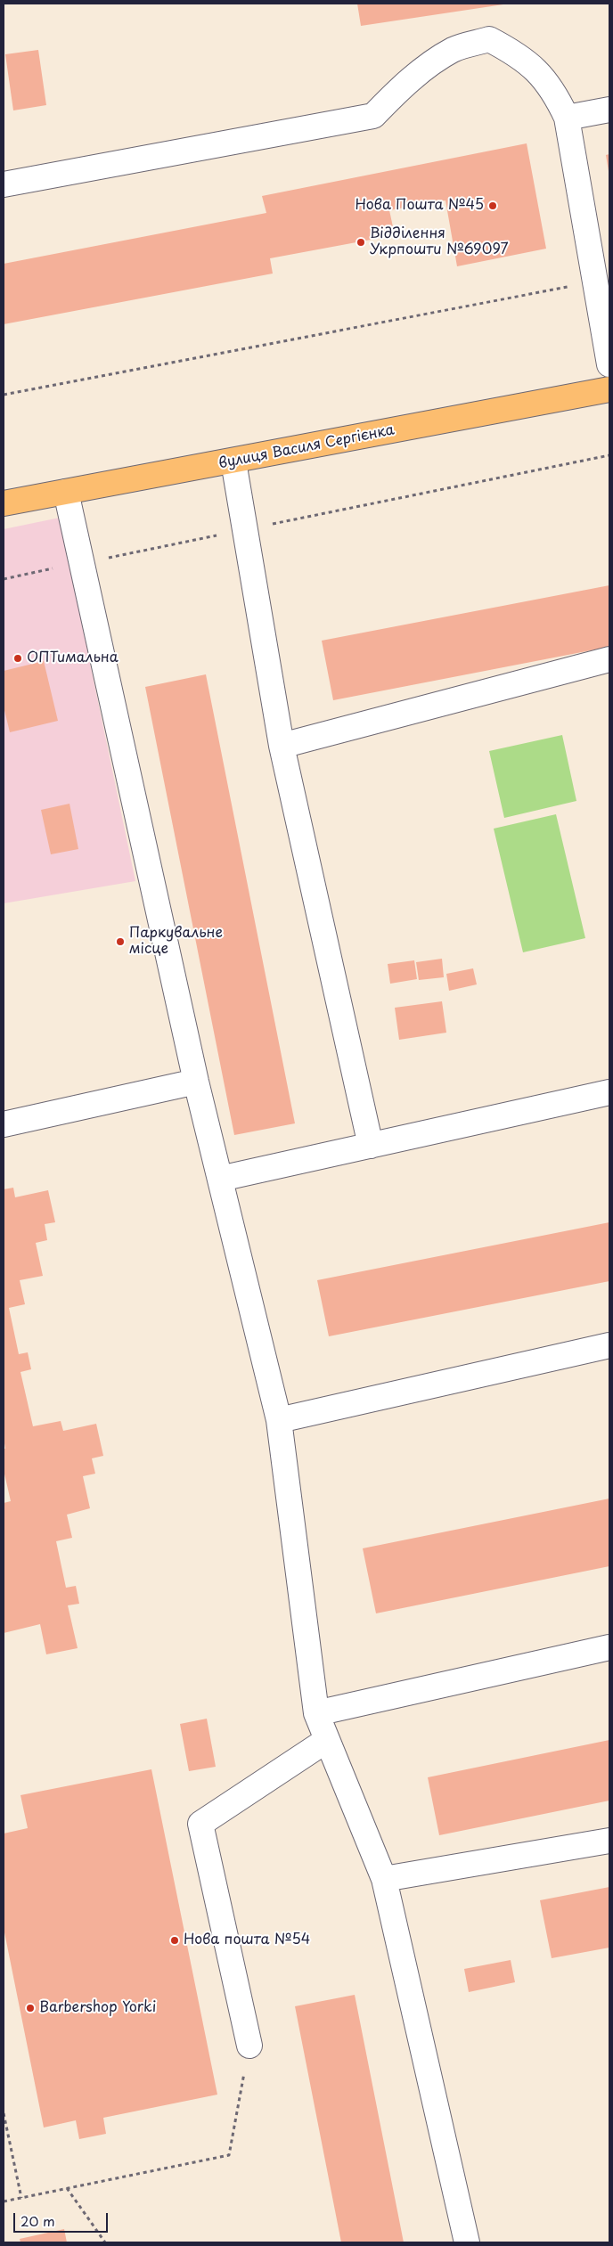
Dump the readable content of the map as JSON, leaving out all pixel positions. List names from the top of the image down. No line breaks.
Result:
{"streets":{"main road":["вулиця Василя Сергієнка"]},"places":["Нова Пошта №45","Відділення Укрпошти №69097","ОПТимальна","Паркувальне місце","Нова пошта №54","Barbershop Yorki"],"scale_bar":"20 m"}
